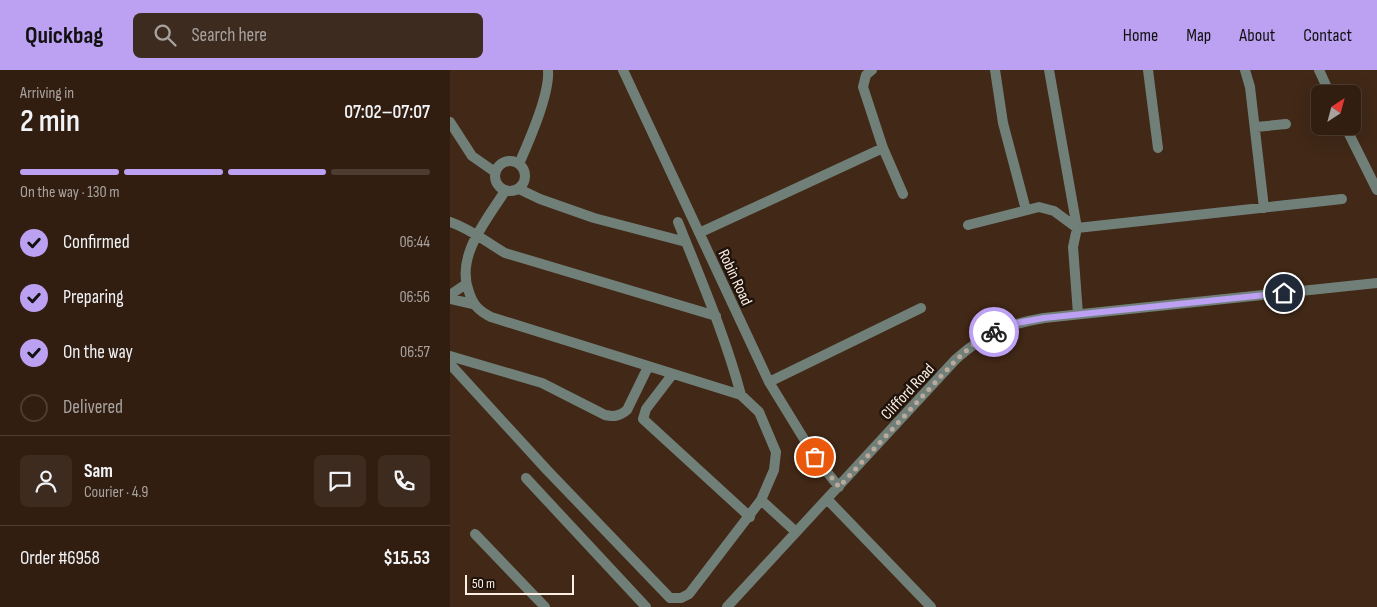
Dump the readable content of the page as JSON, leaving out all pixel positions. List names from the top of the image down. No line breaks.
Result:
{"streets":{"street":["Robin Road","Clifford Road"]},"crossings":[["Robin Road","Clifford Road"]],"scale_bar":"50 m","north":"top right","page":{"header":"Quickbag","search":"Search here","nav":["Home","Map","About","Contact"],"heading":["2 min","Arriving in","07:02–07:07"],"panel":["Sam","Courier · 4.9","Order #6958","$15.53"],"bar":"On the way · 130 m","list":[["Confirmed","06:44"],["Preparing","06:56"],["On the way","06:57"],"Delivered"],"scale":"50 m"}}
